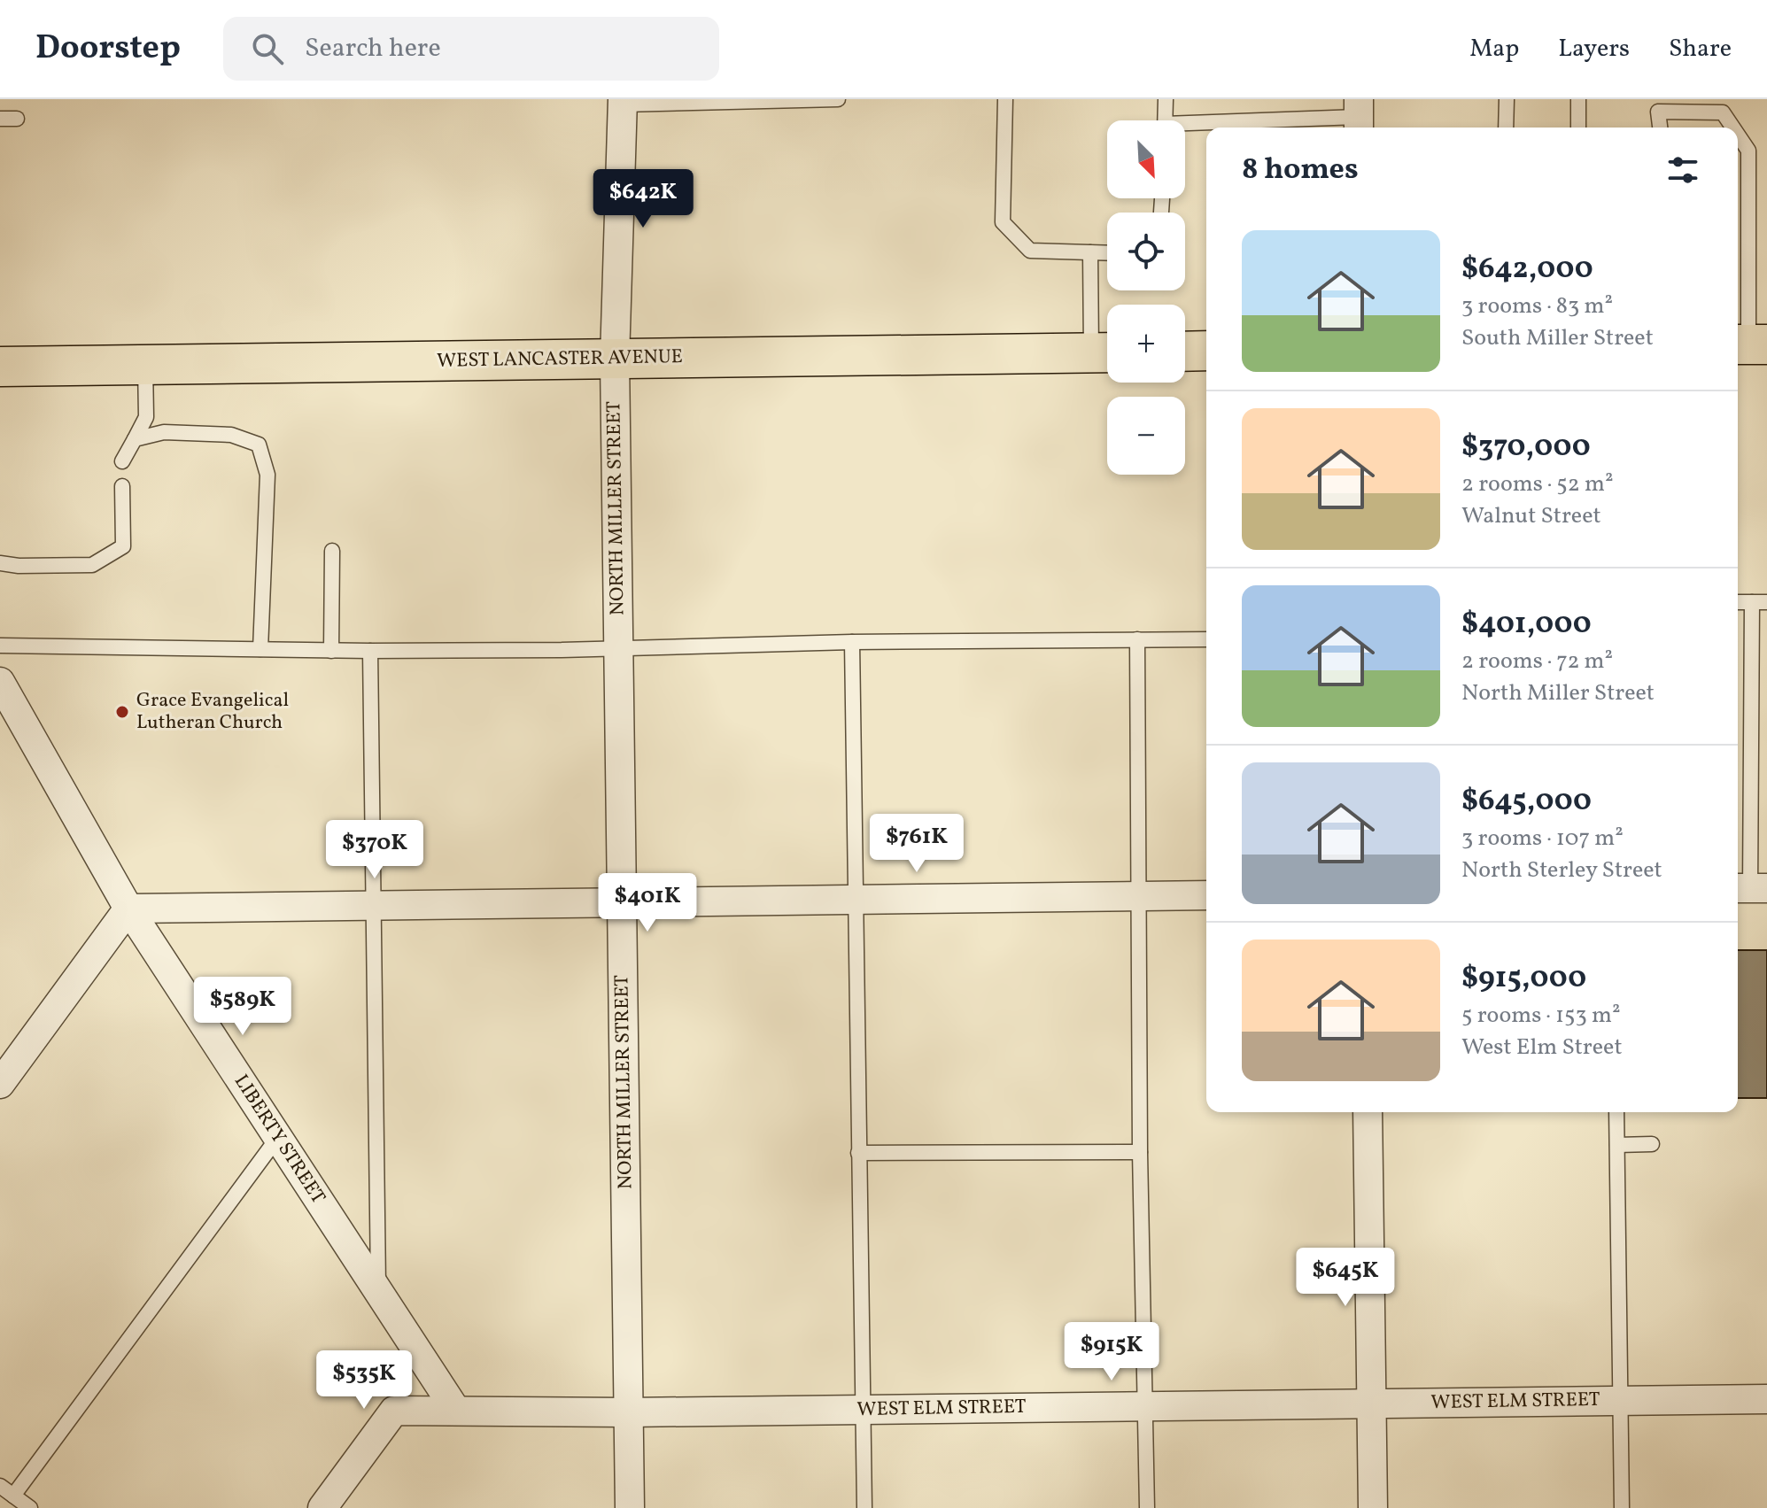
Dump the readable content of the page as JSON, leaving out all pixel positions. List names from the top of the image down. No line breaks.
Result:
{"streets":{"main road":["WEST LANCASTER AVENUE"],"street":["NORTH MILLER STREET","LIBERTY STREET","WEST ELM STREET"]},"crossings":[["WEST LANCASTER AVENUE","NORTH MILLER STREET"],["NORTH MILLER STREET","WEST ELM STREET"],["LIBERTY STREET","WEST ELM STREET"]],"places":["Grace Evangelical Lutheran Church"],"north":"bottom right","page":{"header":"Doorstep","search":"Search here","nav":["Map","Layers","Share"],"map_buttons":["+","−"],"heading":"8 homes","price":["$642K","$761K","$370K","$401K","$589K","$645K","$915K","$535K"],"list":[{"name":"$642,000","note":"3 rooms · 83 m² · South Miller Street"},{"name":"$370,000","note":"2 rooms · 52 m² · Walnut Street"},{"name":"$401,000","note":"2 rooms · 72 m² · North Miller Street"},{"name":"$645,000","note":"3 rooms · 107 m² · North Sterley Street"},{"name":"$915,000","note":"5 rooms · 153 m² · West Elm Street"}]}}
